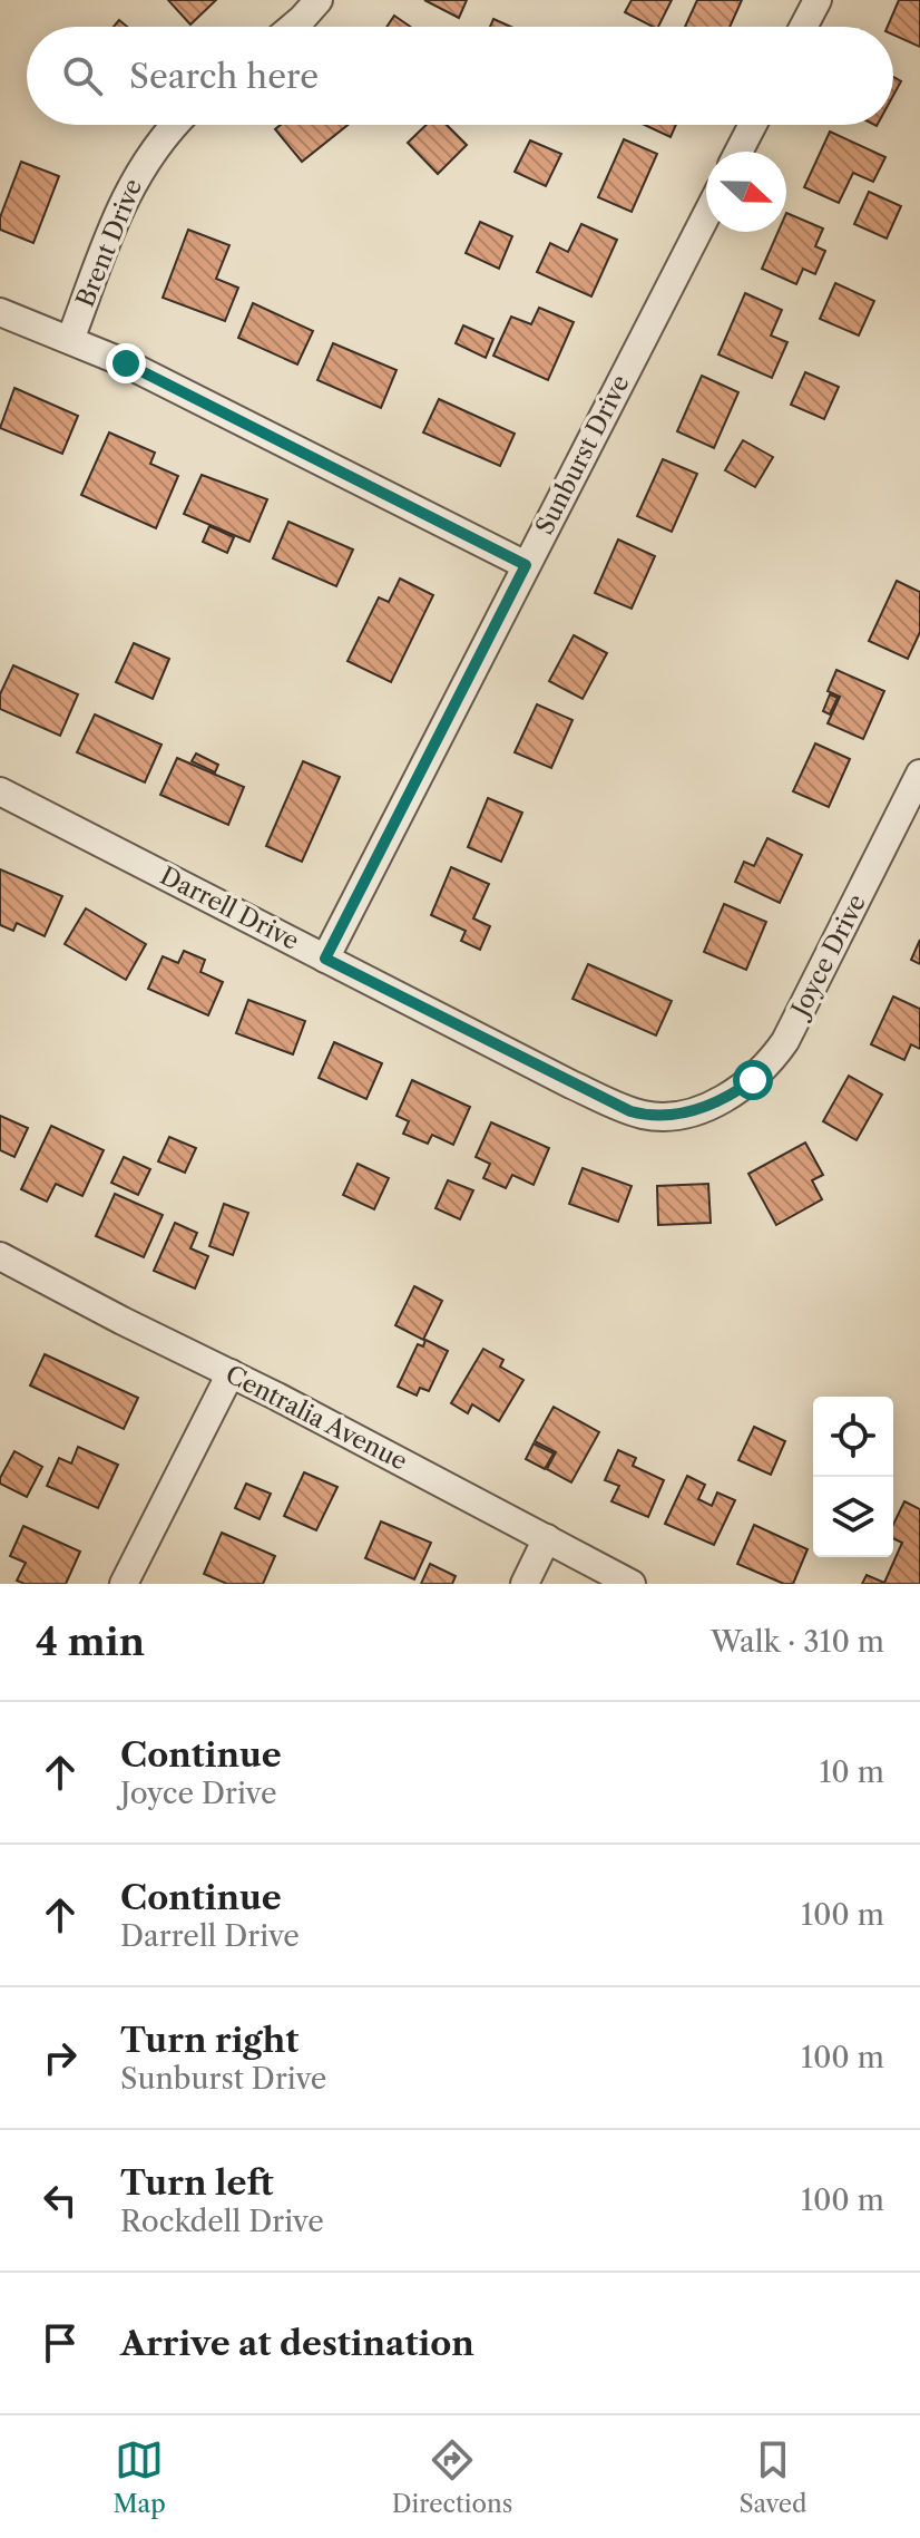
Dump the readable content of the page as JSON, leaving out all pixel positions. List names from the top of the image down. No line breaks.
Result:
{"streets":{"street":["Brent Drive","Sunburst Drive","Darrell Drive","Joyce Drive","Centralia Avenue"]},"crossings":[["Sunburst Drive","Darrell Drive"],["Darrell Drive","Joyce Drive"]],"north":"right","page":{"search":"Search here","heading":["4 min","Walk · 310 m"],"list":[["Continue","Joyce Drive","10 m"],["Continue","Darrell Drive","100 m"],["Turn right","Sunburst Drive","100 m"],["Turn left","Rockdell Drive","100 m"],"Arrive at destination"],"nav":["Map","Directions","Saved"]}}
